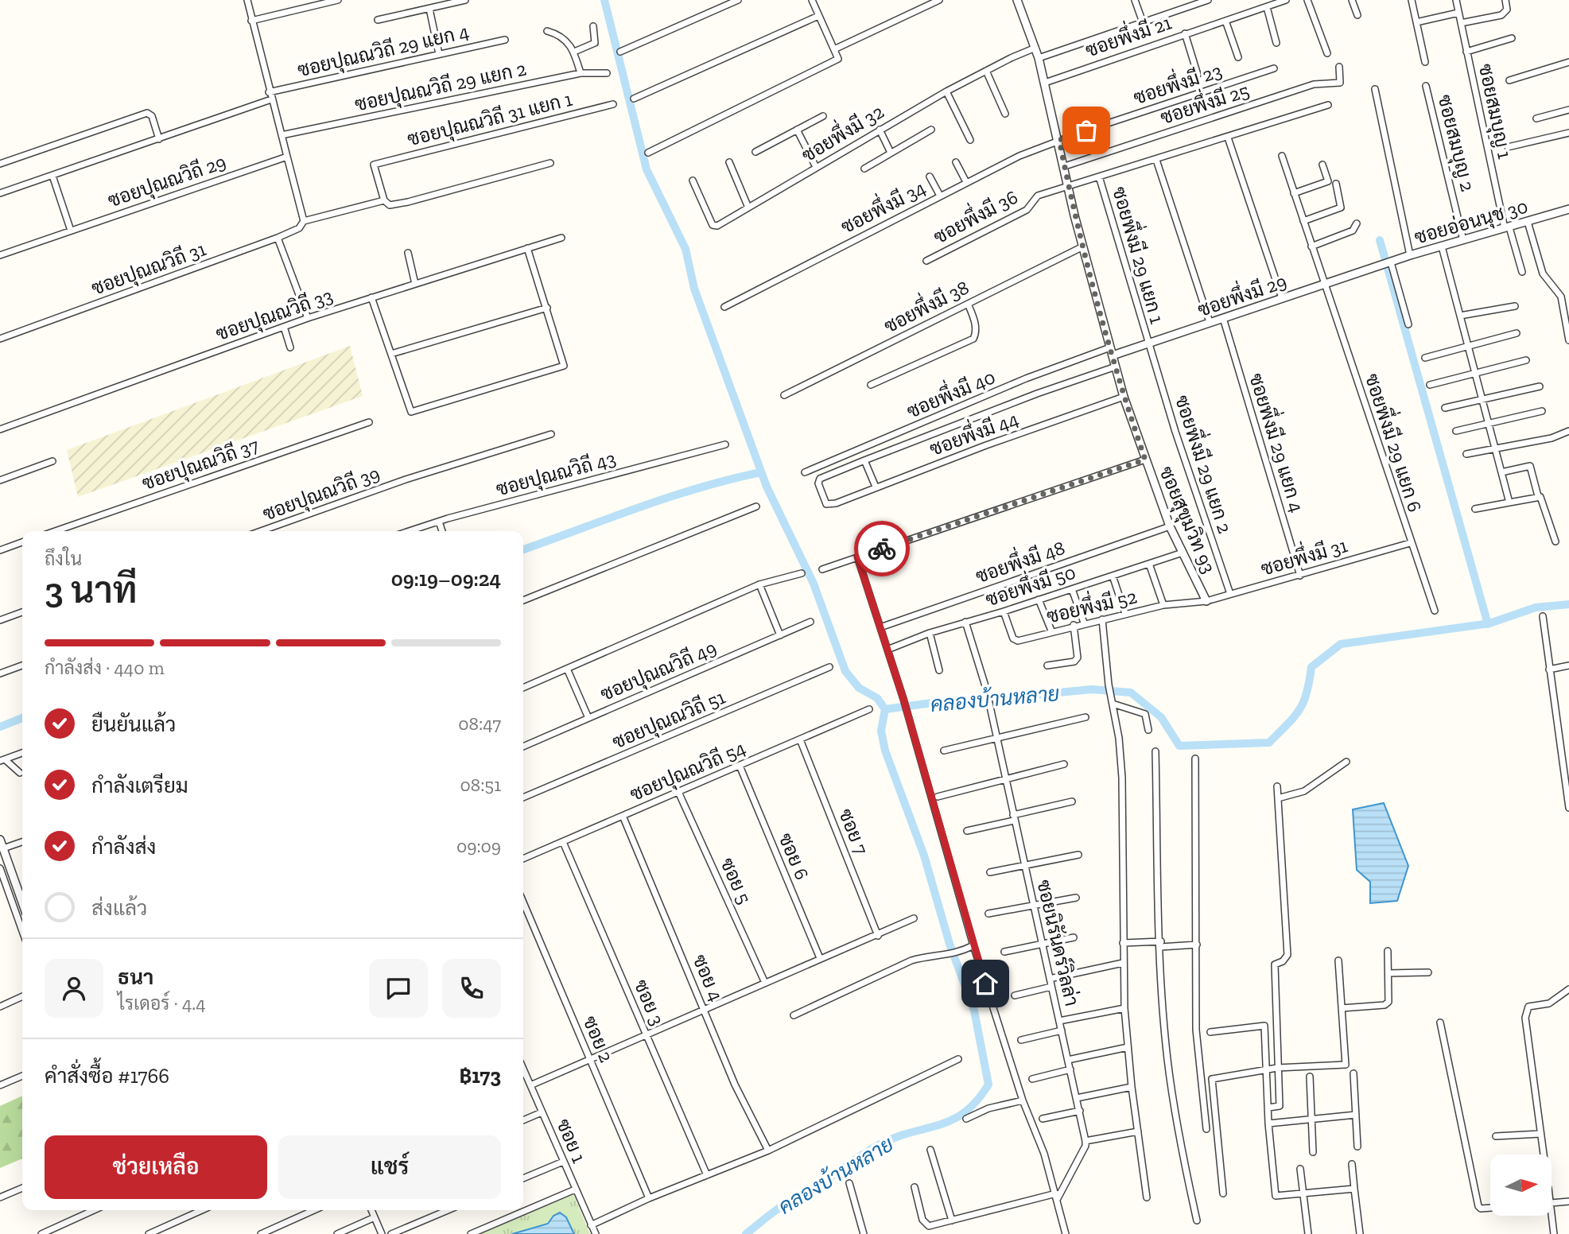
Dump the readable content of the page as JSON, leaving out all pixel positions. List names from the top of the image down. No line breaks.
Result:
{"streets":{"street":["ซอยพึ่งมี 21","ซอยปุณณวิถี 29 แยก 4","ซอยพึ่งมี 23","ซอยปุณณวิถี 29 แยก 2","ซอยพึ่งมี 25","ซอยสมบุญ 1","ซอยปุณณวิถี 31 แยก 1","ซอยพึ่งมี 32","ซอยสมบุญ 2","ซอยปุณณวิถี 29","ซอยพึ่งมี 34","ซอยพึ่งมี 36","ซอยอ่อนนุช 30","ซอยพึ่งมี 29 แยก 1","ซอยปุณณวิถี 31","ซอยพึ่งมี 29","ซอยพึ่งมี 38","ซอยปุณณวิถี 33","ซอยพึ่งมี 40","ซอยพึ่งมี 44","ซอยพึ่งมี 29 แยก 4","ซอยพึ่งมี 29 แยก 6","ซอยปุณณวิถี 37","ซอยพึ่งมี 29 แยก 2","ซอยปุณณวิถี 43","ซอยปุณณวิถี 39","ซอยสุขุมวิท 93","ซอยพึ่งมี 31","ซอยพึ่งมี 48","ซอยพึ่งมี 50","ซอยพึ่งมี 52","ซอยปุณณวิถี 49","ซอยปุณณวิถี 51","ซอยปุณณวิถี 54","ซอย 7","ซอย 6","ซอย 5","ซอยนิรันดร์วิลล่า","ซอย 4","ซอย 3","ซอย 2","ซอย 1"]},"crossings":[["ซอยพึ่งมี 21","ซอยสุขุมวิท 93"],["ซอยพึ่งมี 23","ซอยพึ่งมี 34"],["ซอยพึ่งมี 23","ซอยสุขุมวิท 93"],["ซอยพึ่งมี 25","ซอยสุขุมวิท 93"],["ซอยสมบุญ 1","ซอยอ่อนนุช 30"],["ซอยปุณณวิถี 31 แยก 1","ซอยปุณณวิถี 31"],["ซอยพึ่งมี 32","ซอยสุขุมวิท 93"],["ซอยสมบุญ 2","ซอยอ่อนนุช 30"],["ซอยพึ่งมี 34","ซอยสุขุมวิท 93"],["ซอยพึ่งมี 36","ซอยพึ่งมี 29 แยก 1"],["ซอยพึ่งมี 36","ซอยสุขุมวิท 93"],["ซอยอ่อนนุช 30","ซอยพึ่งมี 29"],["ซอยพึ่งมี 29 แยก 1","ซอยพึ่งมี 29"],["ซอยพึ่งมี 29 แยก 1","ซอยพึ่งมี 29 แยก 2"],["ซอยพึ่งมี 29","ซอยพึ่งมี 40"],["ซอยพึ่งมี 29","ซอยพึ่งมี 29 แยก 4"],["ซอยพึ่งมี 29","ซอยพึ่งมี 29 แยก 6"],["ซอยพึ่งมี 29","ซอยพึ่งมี 29 แยก 2"],["ซอยพึ่งมี 29","ซอยสุขุมวิท 93"],["ซอยพึ่งมี 38","ซอยสุขุมวิท 93"],["ซอยพึ่งมี 40","ซอยสุขุมวิท 93"],["ซอยพึ่งมี 44","ซอยสุขุมวิท 93"],["ซอยพึ่งมี 29 แยก 4","ซอยพึ่งมี 31"],["ซอยพึ่งมี 29 แยก 6","ซอยพึ่งมี 31"],["ซอยพึ่งมี 29 แยก 2","ซอยพึ่งมี 31"],["ซอยสุขุมวิท 93","ซอยพึ่งมี 31"],["ซอยสุขุมวิท 93","ซอยพึ่งมี 48"],["ซอยสุขุมวิท 93","ซอยพึ่งมี 50"],["ซอยสุขุมวิท 93","ซอยพึ่งมี 52"],["ซอยพึ่งมี 31","ซอยพึ่งมี 52"],["ซอยพึ่งมี 50","ซอยพึ่งมี 52"],["ซอยพึ่งมี 50","ซอยนิรันดร์วิลล่า"],["ซอยปุณณวิถี 54","ซอย 7"],["ซอยปุณณวิถี 54","ซอย 6"],["ซอยปุณณวิถี 54","ซอย 5"],["ซอยปุณณวิถี 54","ซอย 4"],["ซอยปุณณวิถี 54","ซอย 3"]],"water":["คลองบ้านหลาย"],"north":"right","page":{"heading":["3 นาที","ถึงใน","09:19–09:24"],"panel":["ธนา","ไรเดอร์ · 4.4","คำสั่งซื้อ #1766","฿173"],"bar":"กำลังส่ง · 440 m","list":[["ยืนยันแล้ว","08:47"],["กำลังเตรียม","08:51"],["กำลังส่ง","09:09"],"ส่งแล้ว"],"buttons":["ช่วยเหลือ","แชร์"]}}
